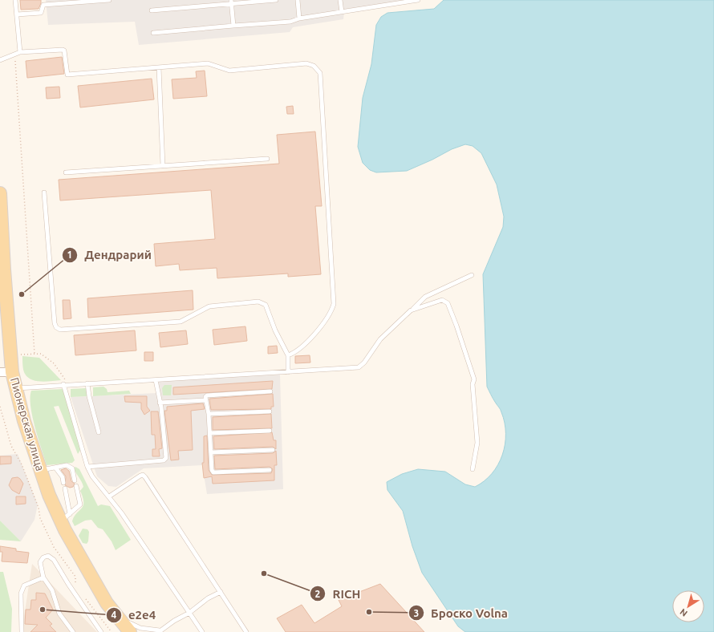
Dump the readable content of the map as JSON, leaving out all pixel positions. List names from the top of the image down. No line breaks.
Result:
{"streets":{"main road":["Пионерская улица"]},"places":["Дендрарий","RICH","е2е4","Броско Volna"],"north":"bottom left"}
